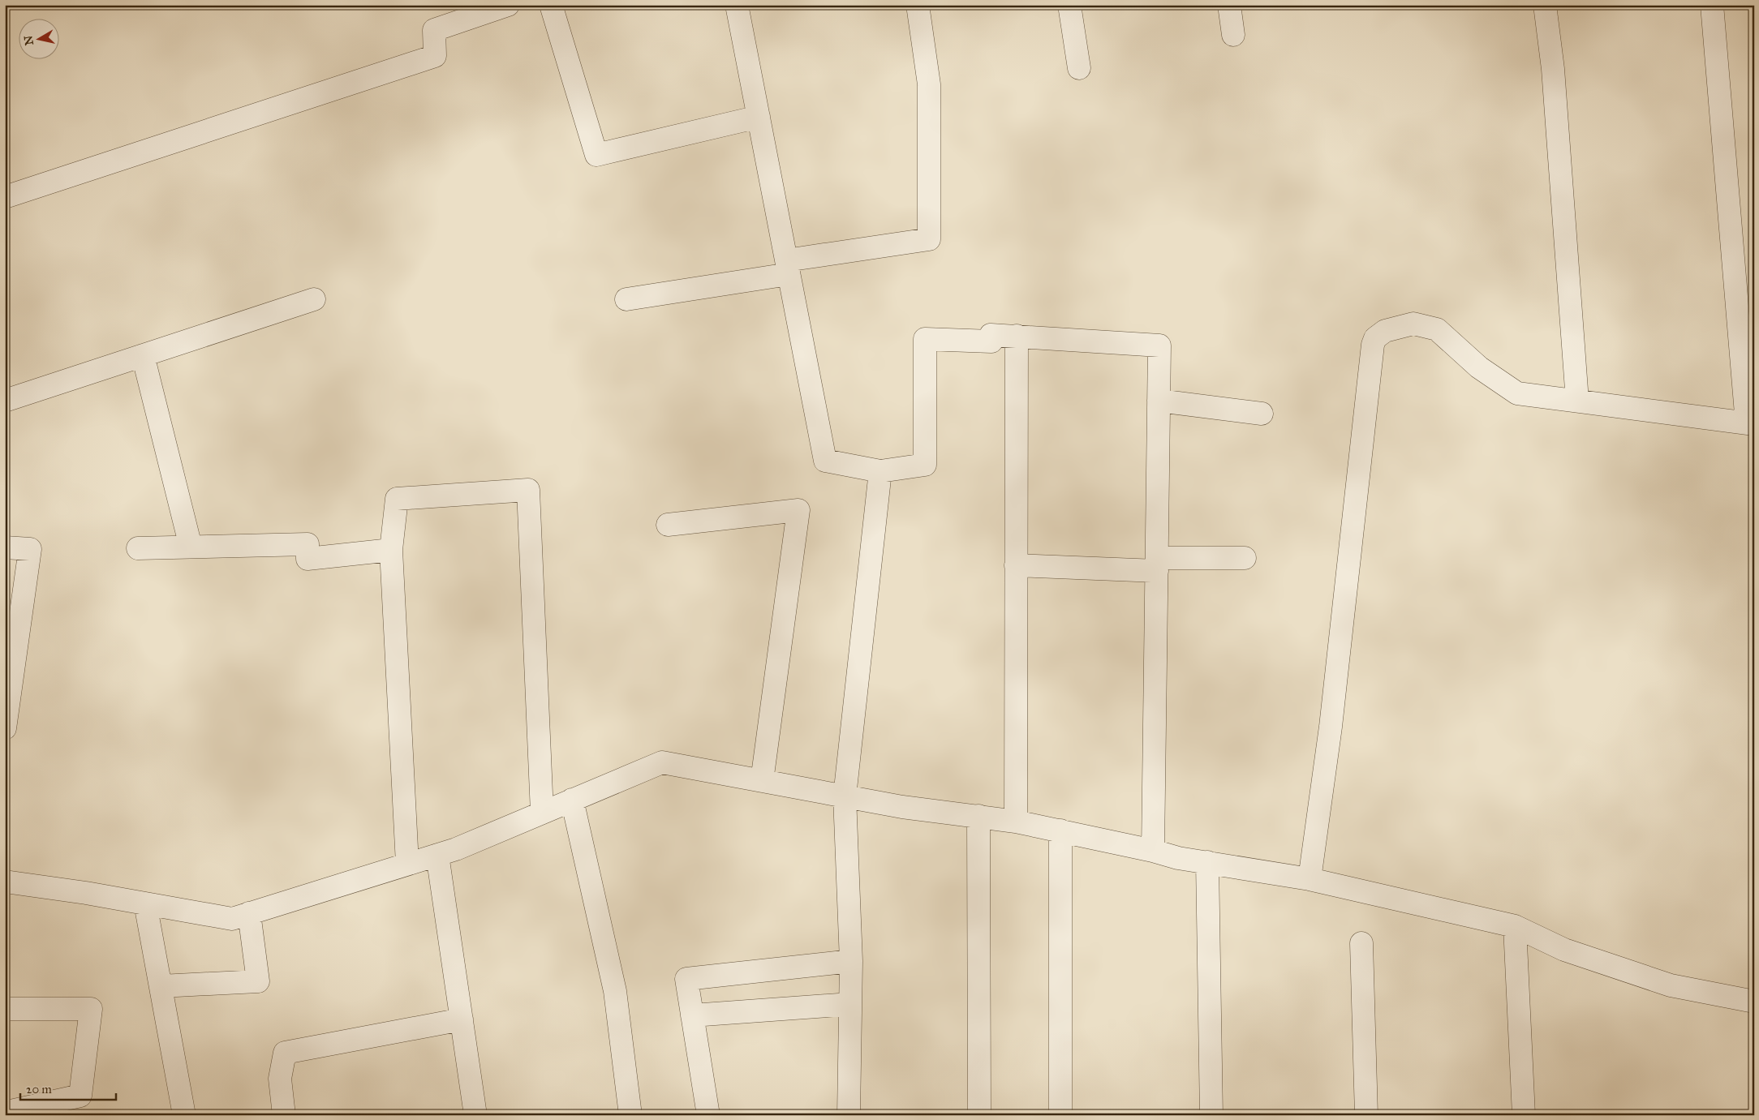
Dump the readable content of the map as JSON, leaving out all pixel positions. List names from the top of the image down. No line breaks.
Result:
{"scale_bar":"20 m","north":"left"}
